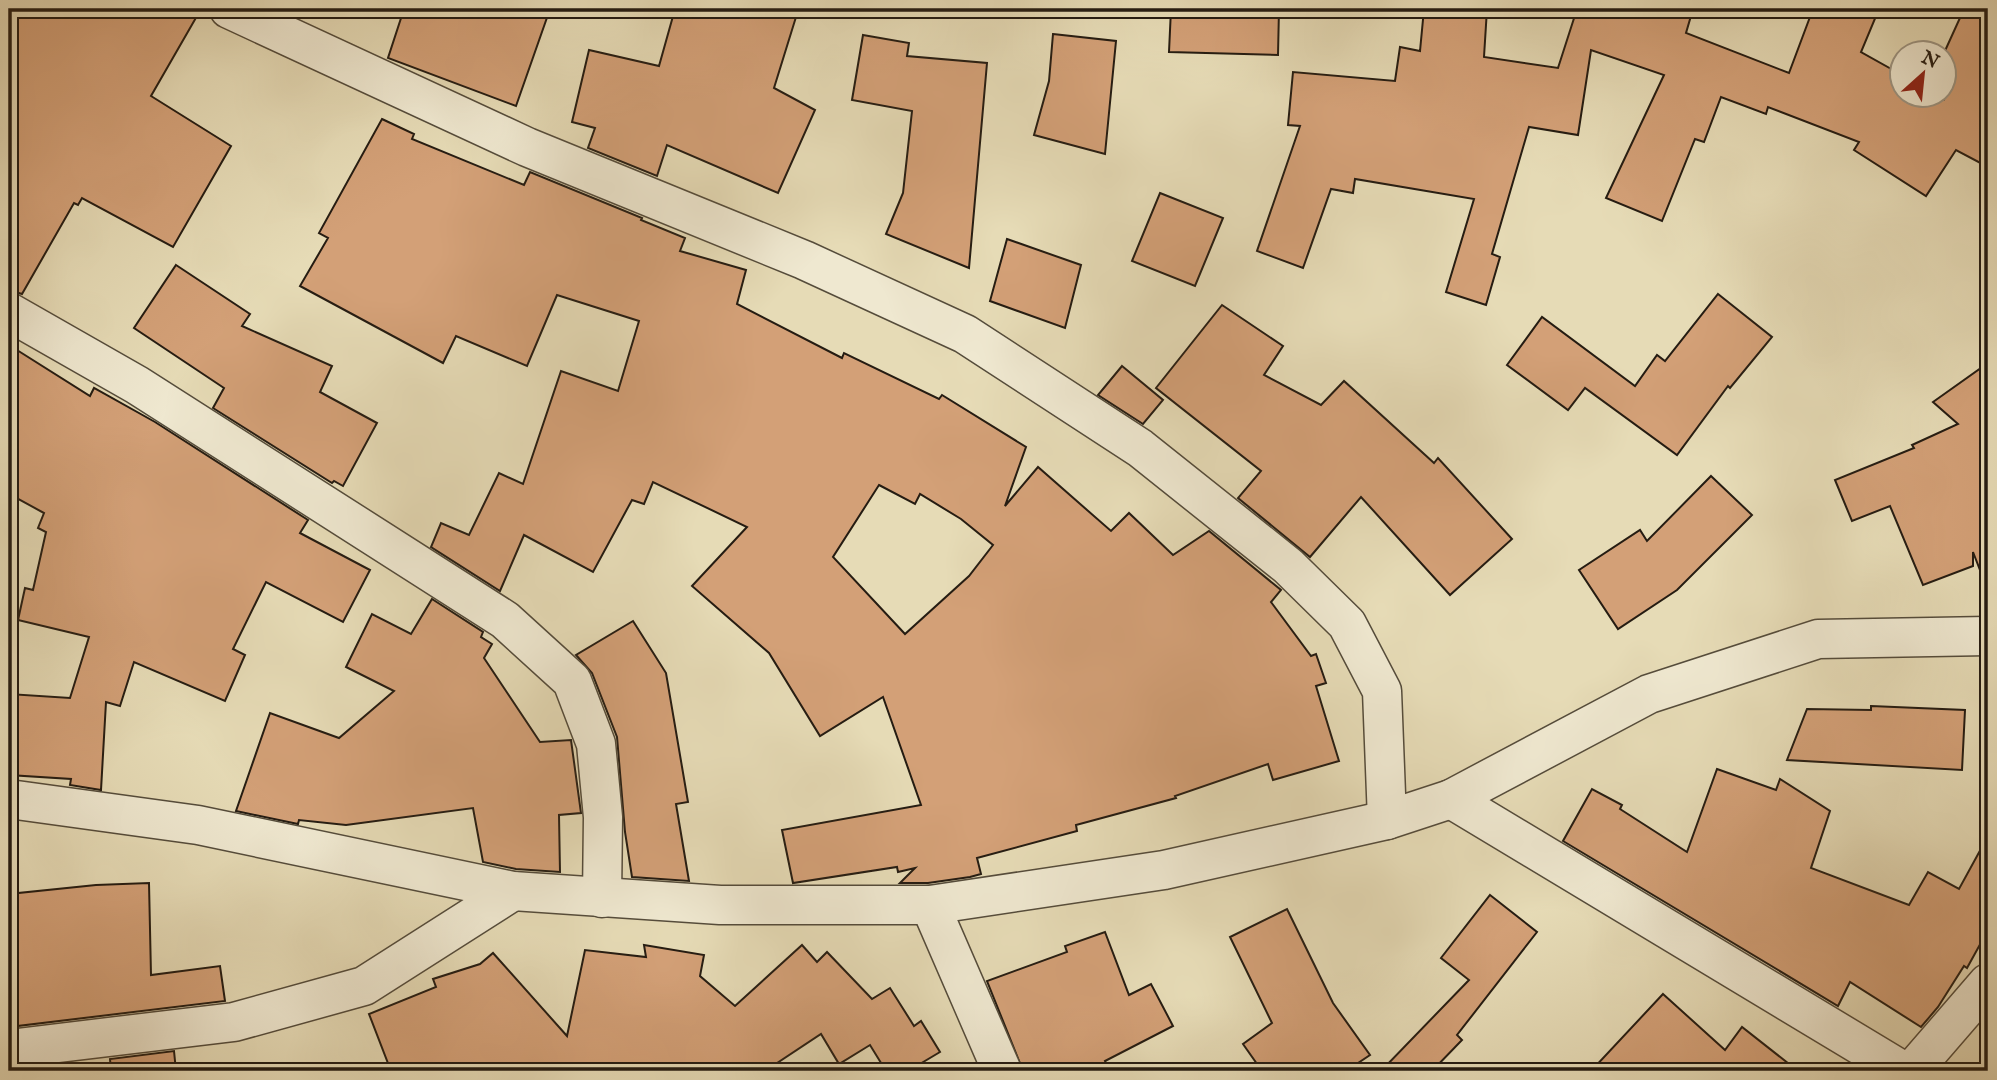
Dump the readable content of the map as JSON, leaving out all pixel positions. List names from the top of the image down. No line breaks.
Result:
{"north":"top right"}
